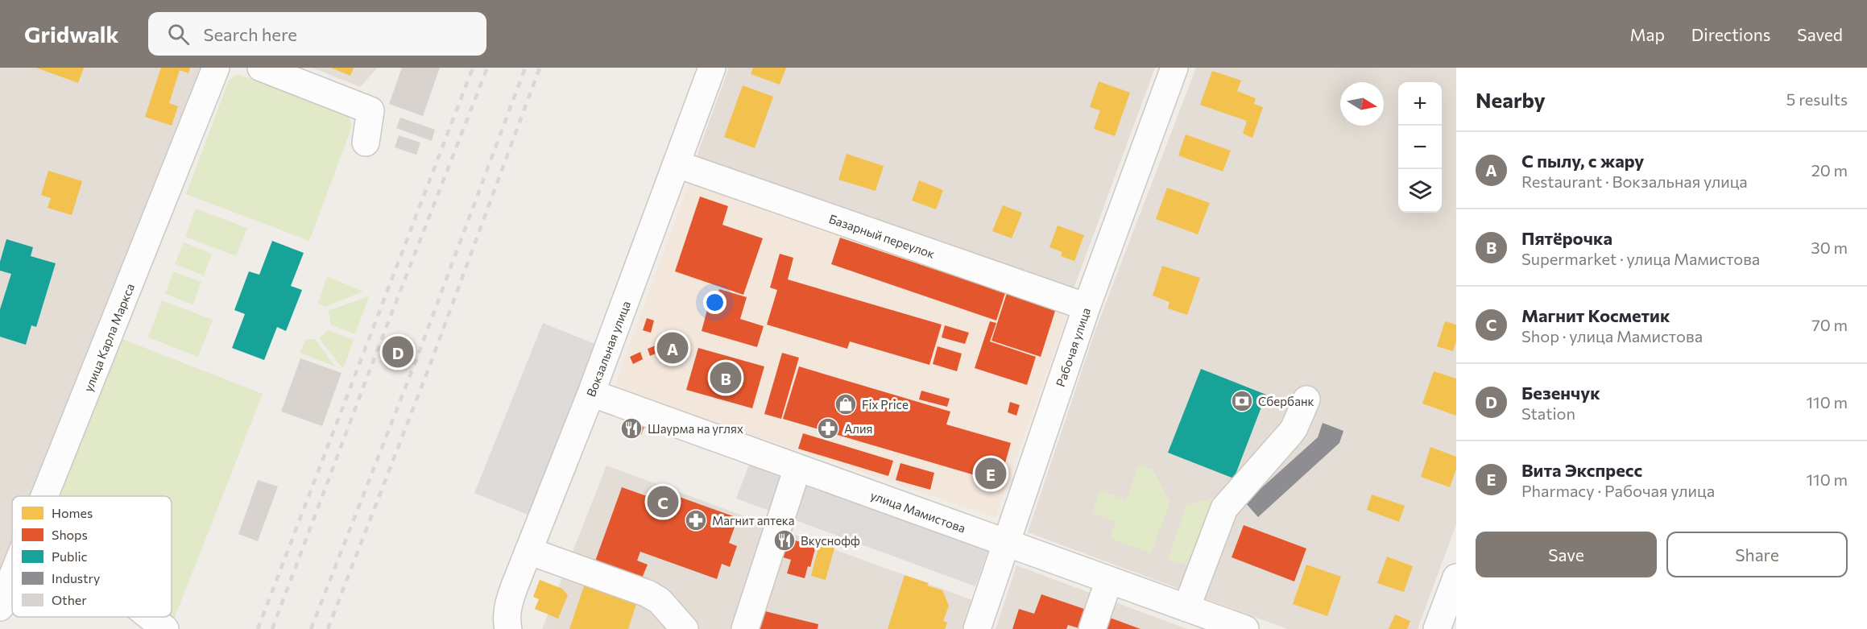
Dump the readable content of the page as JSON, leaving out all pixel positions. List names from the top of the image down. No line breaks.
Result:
{"streets":{"street":["Базарный переулок","улица Карла Маркса","Рабочая улица","Вокзальная улица","улица Мамистова"]},"crossings":[["Базарный переулок","Рабочая улица"],["Базарный переулок","Вокзальная улица"],["Рабочая улица","улица Мамистова"],["Вокзальная улица","улица Мамистова"]],"places":{"bank":["Сбербанк"],"shop":["Fix Price"],"restaurant":["Шаурма на углях","Вкуснофф"],"pharmacy":["Алия","Магнит аптека"]},"legend":["Homes","Shops","Public","Industry","Other"],"north":"right","page":{"header":"Gridwalk","search":"Search here","nav":["Map","Directions","Saved"],"heading":["Nearby","5 results"],"map_buttons":["+","−"],"list":[{"mark":"A","name":"С пылу, с жару","note":"Restaurant · Вокзальная улица","value":"20 m"},{"mark":"B","name":"Пятёрочка","note":"Supermarket · улица Мамистова","value":"30 m"},{"mark":"C","name":"Магнит Косметик","note":"Shop · улица Мамистова","value":"70 m"},{"mark":"D","name":"Безенчук","note":"Station","value":"110 m"},{"mark":"E","name":"Вита Экспресс","note":"Pharmacy · Рабочая улица","value":"110 m"}],"pins":["A","D","B","E","C"],"buttons":["Save","Share"]}}
